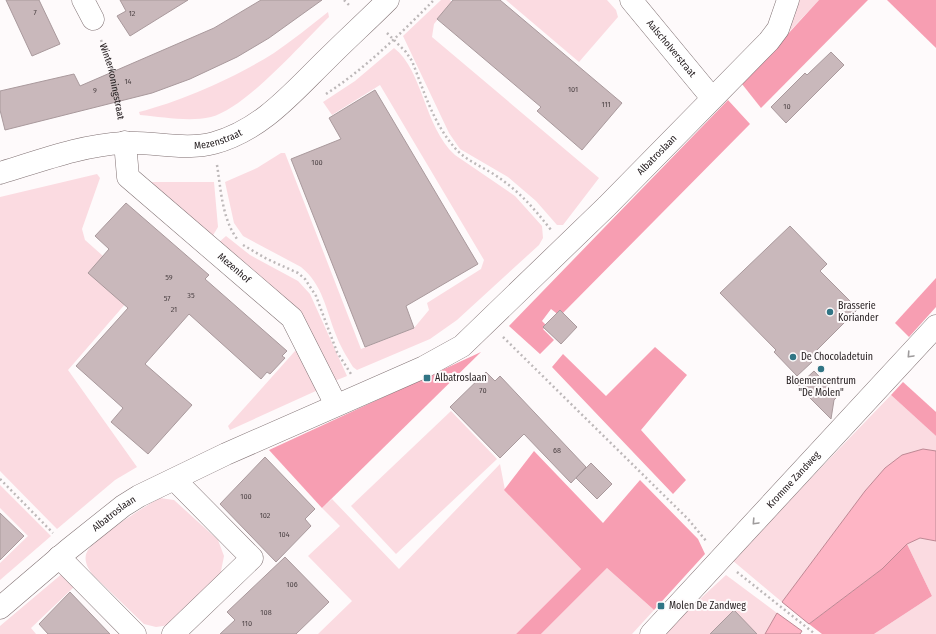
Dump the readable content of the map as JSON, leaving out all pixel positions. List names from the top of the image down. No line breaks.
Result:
{"streets":{"street":["Aalscholverstraat","Mezenstraat","Albatroslaan","Mezenhof","Kromme Zandweg"],"path":["Winterkoningstraat"]},"crossings":[["Aalscholverstraat","Albatroslaan"],["Winterkoningstraat","Mezenstraat"],["Winterkoningstraat","Mezenhof"],["Mezenstraat","Mezenhof"],["Albatroslaan","Mezenhof"]],"one_way":["Kromme Zandweg"],"places":{"other":["Brasserie Koriander","De Chocoladetuin","Bloemencentrum \"De Molen\""],"transit":["Albatroslaan","Molen De Zandweg"]},"house_numbers":["7","12","14","101","9","111","10","100","59","35","57","21","70","68","100","102","104","106","108","110"]}
